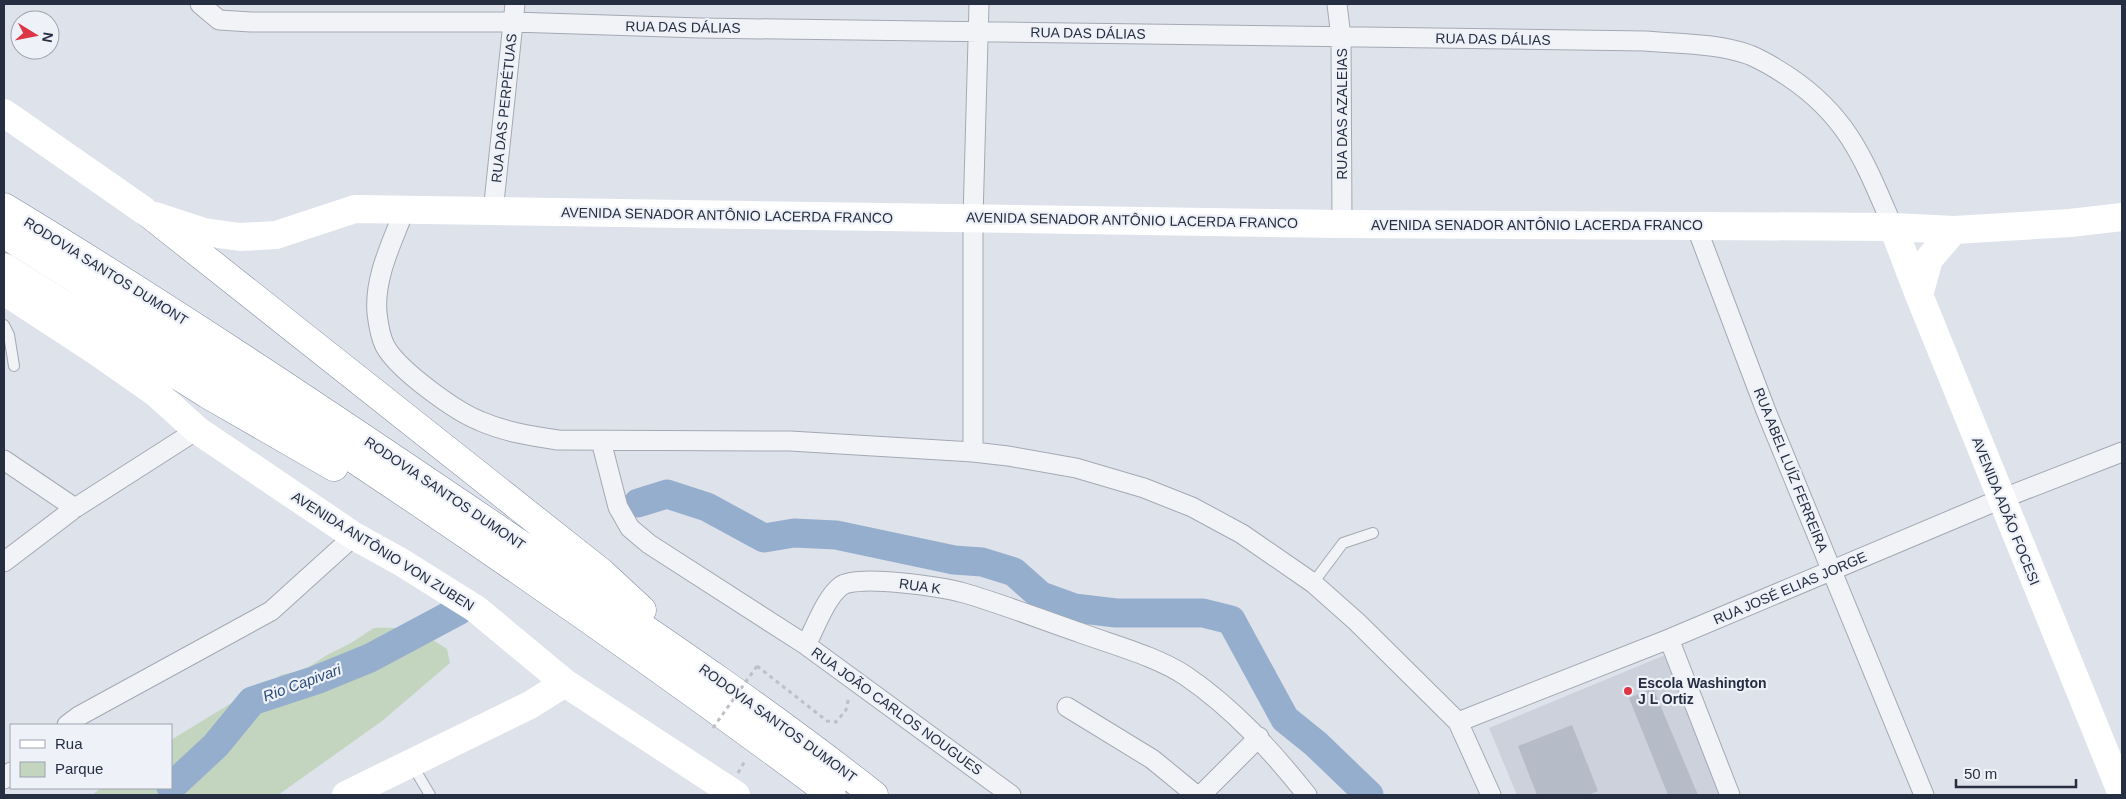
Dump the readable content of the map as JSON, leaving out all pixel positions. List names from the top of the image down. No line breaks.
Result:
{"streets":{"main road":["AVENIDA SENADOR ANTÔNIO LACERDA FRANCO","RODOVIA SANTOS DUMONT","AVENIDA ADÃO FOCESI","AVENIDA ANTÔNIO VON ZUBEN"],"street":["RUA DAS DÁLIAS","RUA DAS PERPÉTUAS","RUA DAS AZALEIAS","RUA ABEL LUÍZ FERREIRA","RUA K","RUA JOSÉ ELIAS JORGE","RUA JOÃO CARLOS NOUGUES"]},"crossings":[["RUA DAS DÁLIAS","RUA DAS PERPÉTUAS"],["RUA DAS DÁLIAS","RUA DAS AZALEIAS"],["RUA DAS DÁLIAS","AVENIDA SENADOR ANTÔNIO LACERDA FRANCO"],["RUA DAS DÁLIAS","AVENIDA ADÃO FOCESI"],["RUA DAS PERPÉTUAS","AVENIDA SENADOR ANTÔNIO LACERDA FRANCO"],["RUA DAS AZALEIAS","AVENIDA SENADOR ANTÔNIO LACERDA FRANCO"],["AVENIDA SENADOR ANTÔNIO LACERDA FRANCO","RUA ABEL LUÍZ FERREIRA"],["AVENIDA SENADOR ANTÔNIO LACERDA FRANCO","AVENIDA ADÃO FOCESI"],["RUA ABEL LUÍZ FERREIRA","RUA JOSÉ ELIAS JORGE"],["AVENIDA ADÃO FOCESI","RUA JOSÉ ELIAS JORGE"],["RUA K","RUA JOÃO CARLOS NOUGUES"]],"water":["Rio Capivari"],"places":["Escola Washington J L Ortiz"],"legend":["Rua","Parque"],"scale_bar":"50 m","north":"right"}
